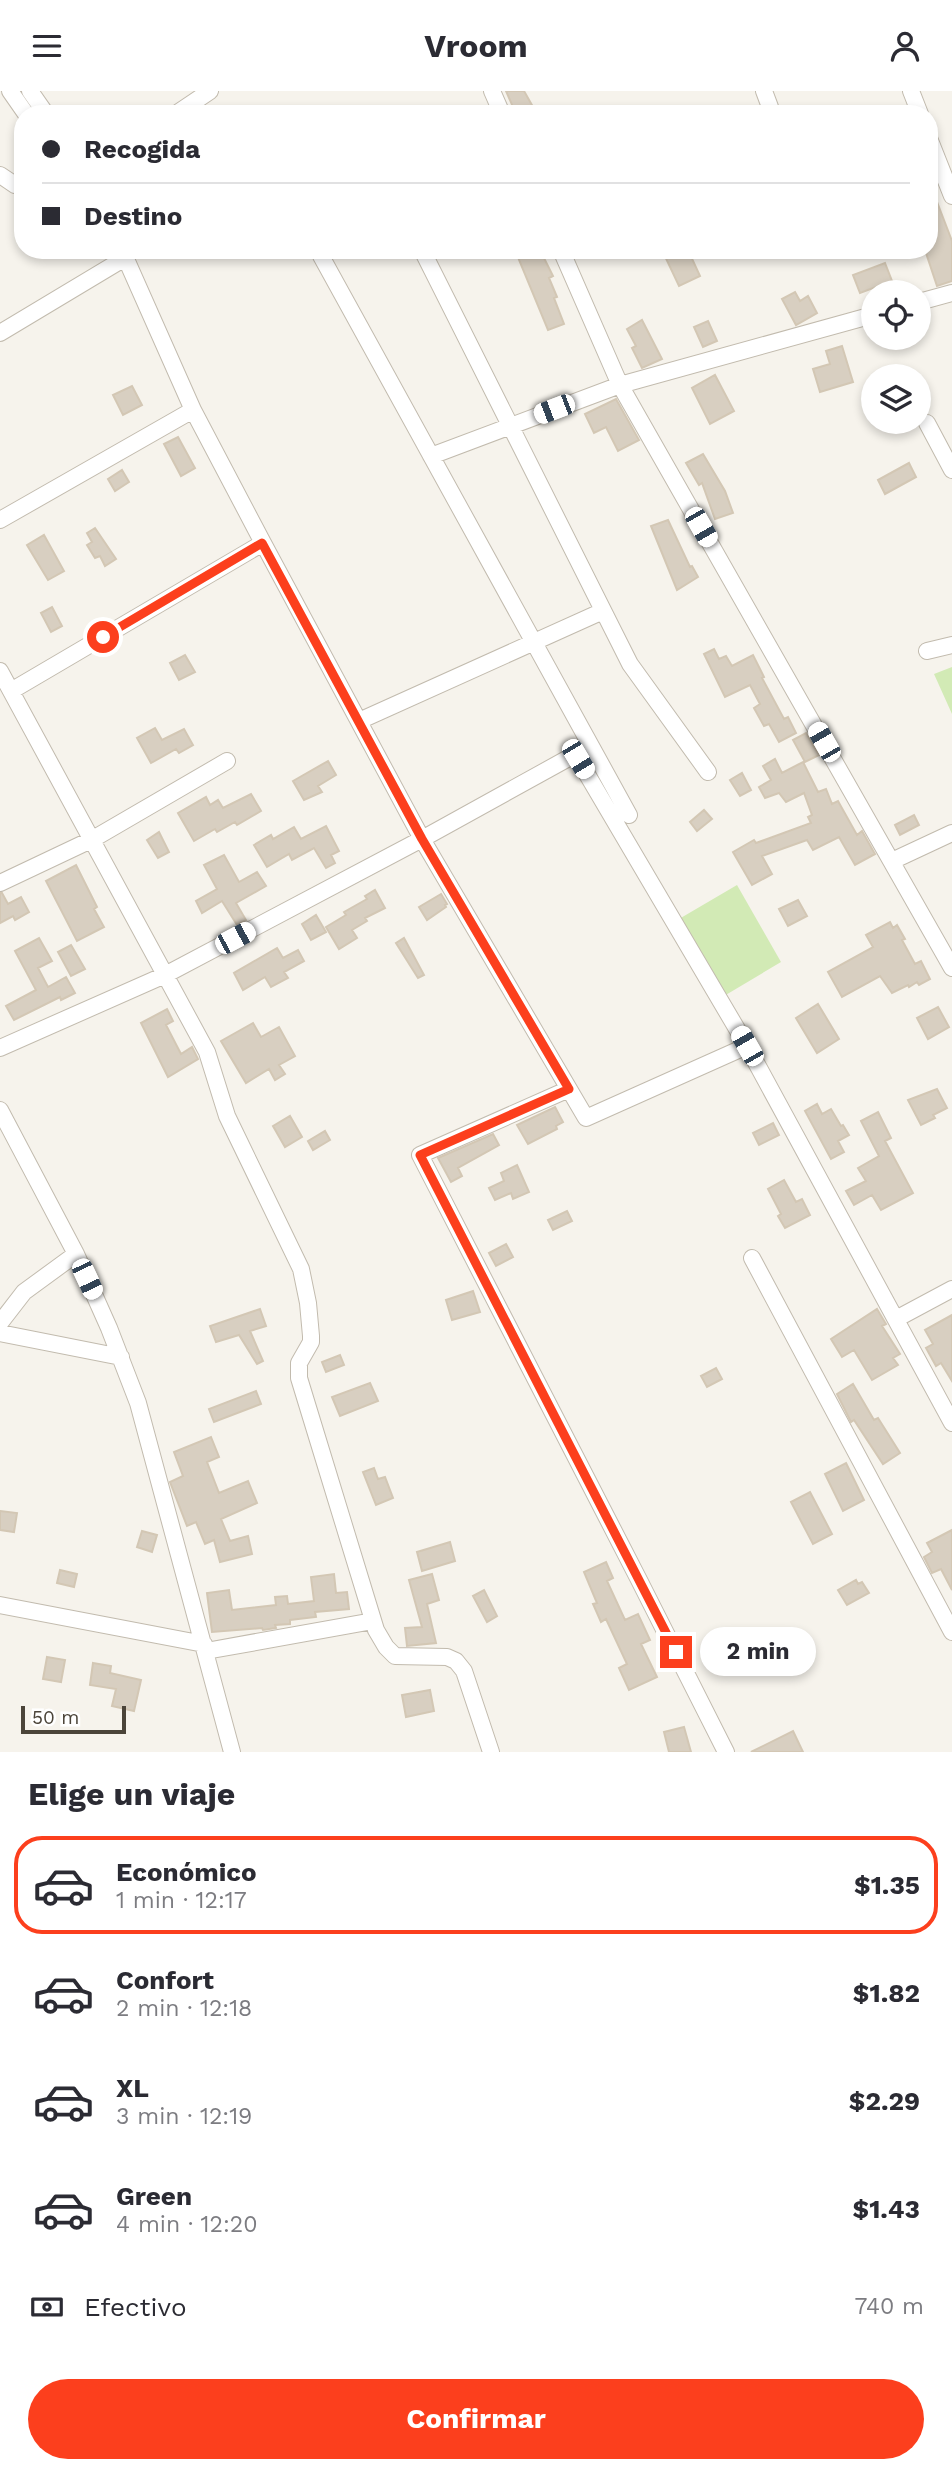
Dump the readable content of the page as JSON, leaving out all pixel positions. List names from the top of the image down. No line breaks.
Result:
{"scale_bar":"50 m","page":{"header":"Vroom","banner":["Recogida","Destino"],"bubble":"2 min","scale":"50 m","heading":"Elige un viaje","list":[{"name":"Económico","note":"1 min · 12:17","value":"$1.35"},{"name":"Confort","note":"2 min · 12:18","value":"$1.82"},{"name":"XL","note":"3 min · 12:19","value":"$2.29"},{"name":"Green","note":"4 min · 12:20","value":"$1.43"}],"pay":["Efectivo","740 m"],"buttons":"Confirmar"}}
